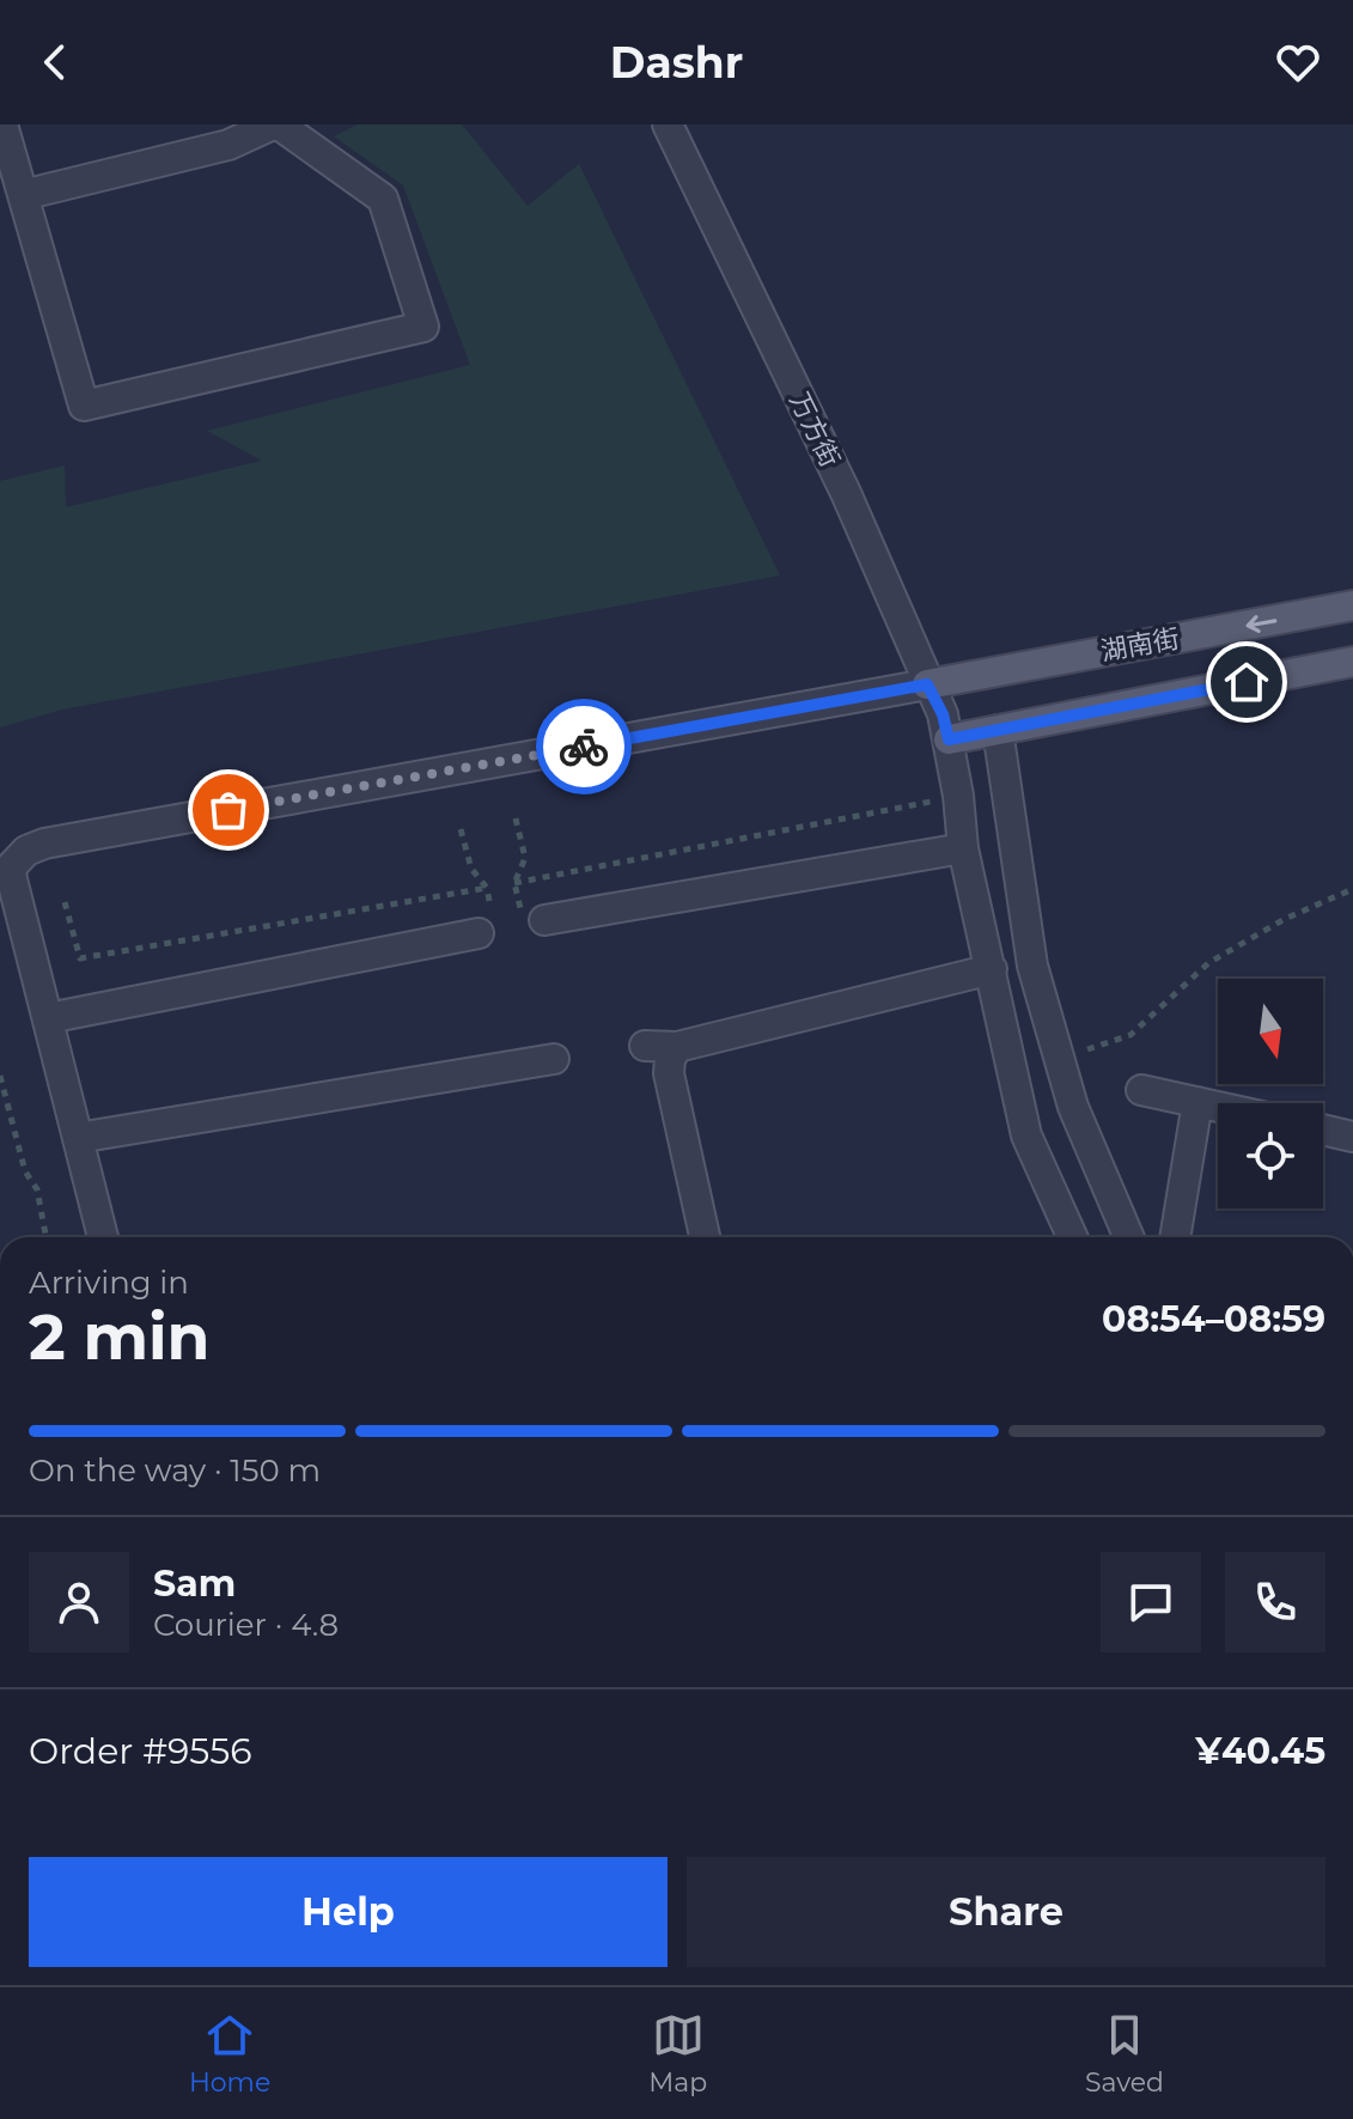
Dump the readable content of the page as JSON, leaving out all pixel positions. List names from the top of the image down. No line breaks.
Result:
{"streets":{"main road":["湖南街"],"street":["万方街"]},"crossings":[["万方街","湖南街"]],"north":"bottom","page":{"header":"Dashr","heading":["2 min","Arriving in","08:54–08:59"],"panel":["Sam","Courier · 4.8","Order #9556","¥40.45"],"bar":"On the way · 150 m","buttons":["Help","Share"],"tabs":["Home","Map","Saved"]}}
